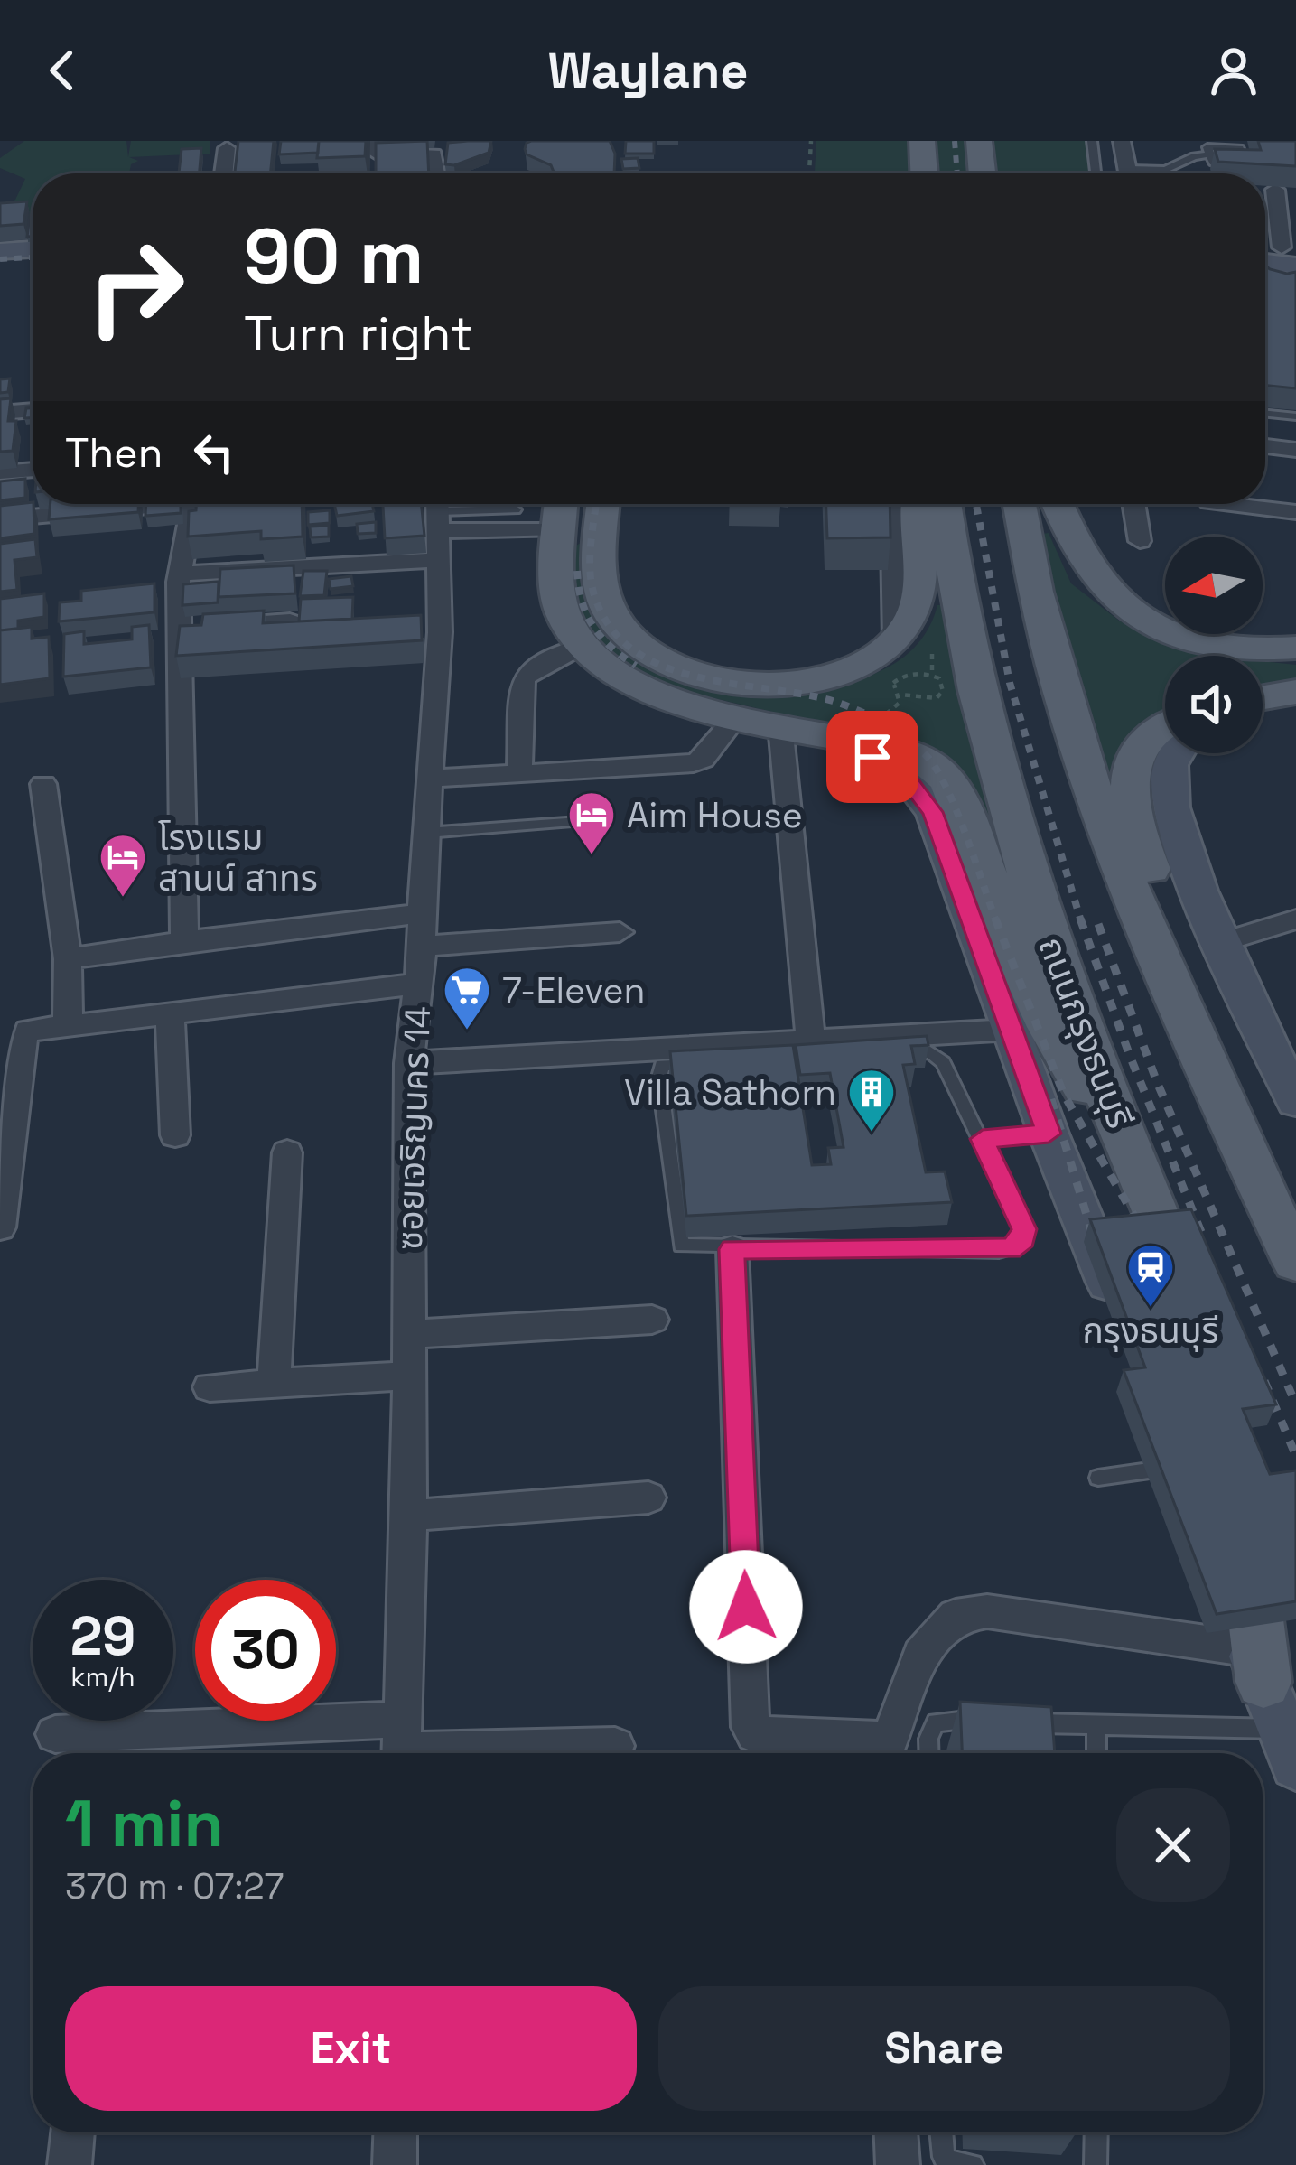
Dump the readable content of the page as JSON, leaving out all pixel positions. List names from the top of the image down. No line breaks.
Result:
{"streets":{"main road":["ถนนกรุงธนบุรี"],"street":["ซอยเจริญนคร 14"]},"places":{"hotel":["Aim House","โรงแรม สานน์ สาทร"],"supermarket":["7-Eleven"],"building":["Villa Sathorn"],"station":["กรุงธนบุรี"]},"north":"left","page":{"header":"Waylane","turn":["90 m","Turn right"],"then":"Then","speed":"29 km/h","limit":"30","heading":["1 min","370 m · 07:27"],"buttons":["Exit","Share"]}}
